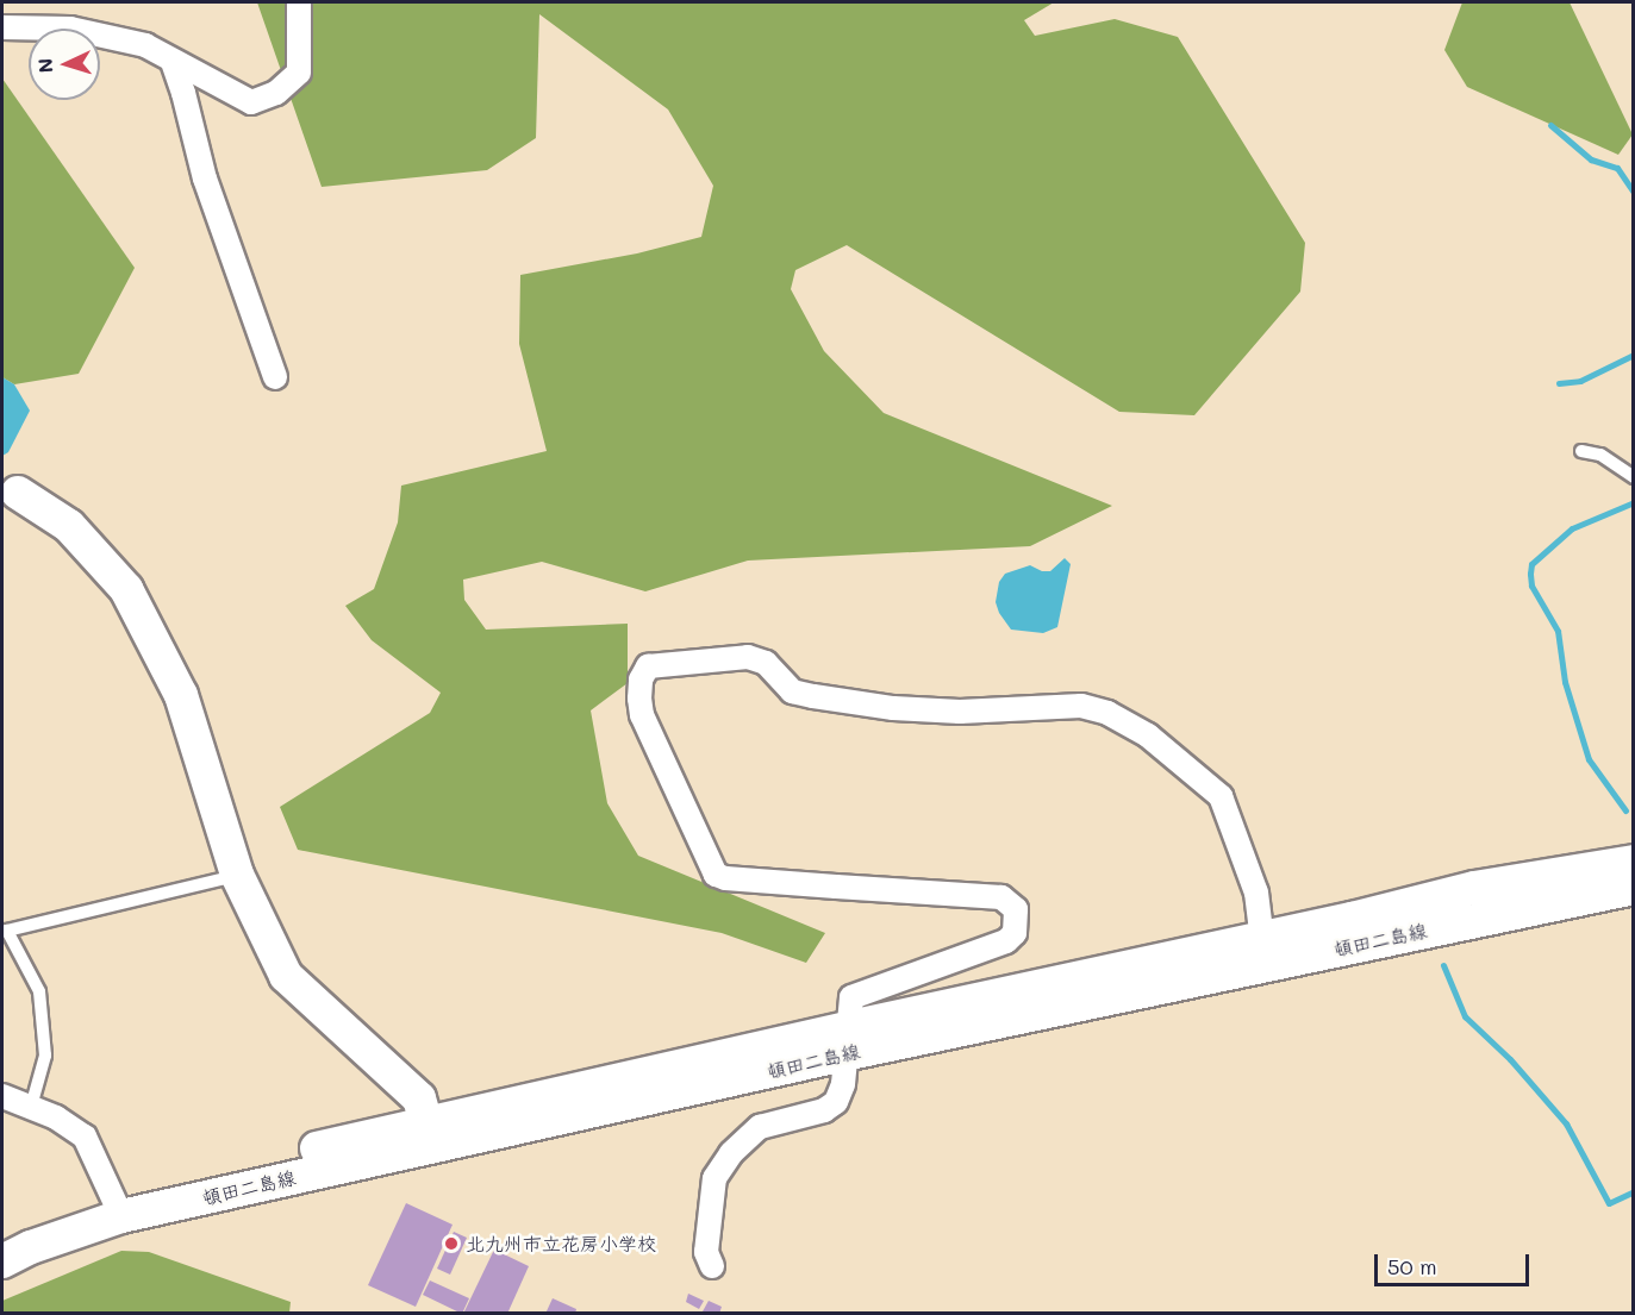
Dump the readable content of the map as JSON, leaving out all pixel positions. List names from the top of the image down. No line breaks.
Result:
{"streets":{"main road":["頓田二島線"]},"places":["北九州市立花房小学校"],"scale_bar":"50 m","north":"left"}
